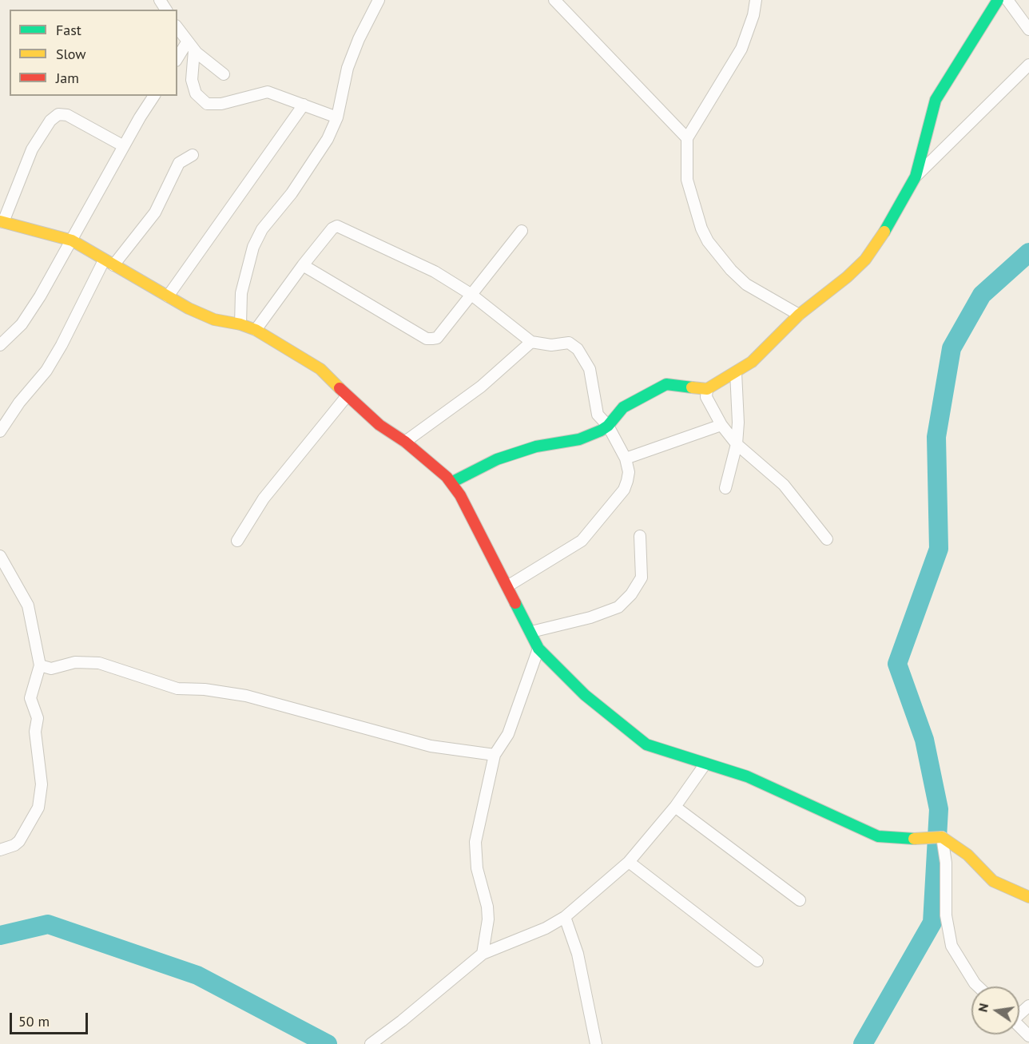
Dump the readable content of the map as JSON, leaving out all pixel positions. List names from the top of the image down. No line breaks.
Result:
{"legend":["Fast","Slow","Jam"],"scale_bar":"50 m","north":"left"}
